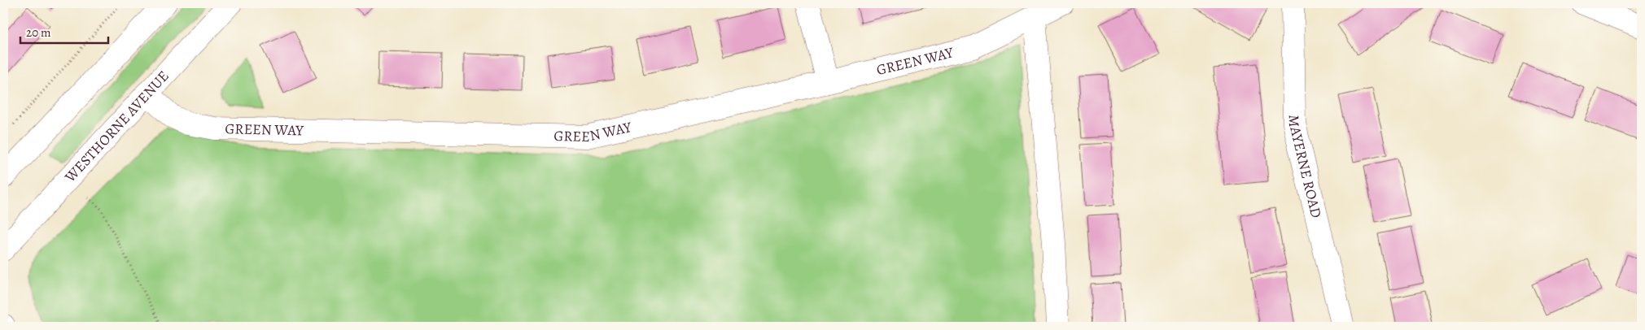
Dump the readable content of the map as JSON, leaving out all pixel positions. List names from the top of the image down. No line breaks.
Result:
{"streets":{"main road":["GREEN WAY","WESTHORNE AVENUE","MAYERNE ROAD"]},"crossings":[["GREEN WAY","WESTHORNE AVENUE"]],"scale_bar":"20 m"}
